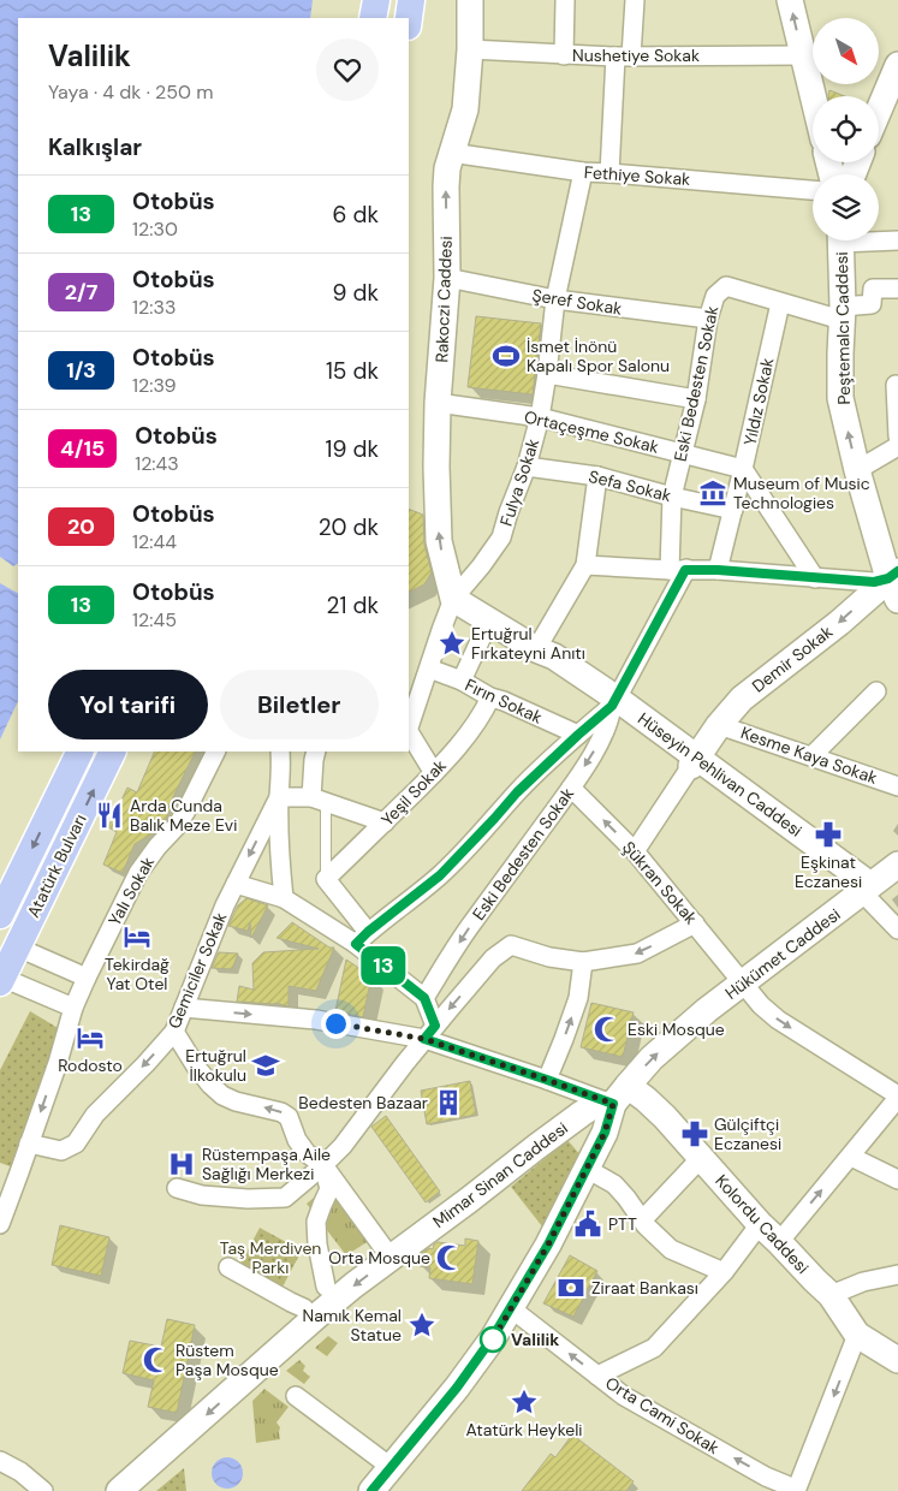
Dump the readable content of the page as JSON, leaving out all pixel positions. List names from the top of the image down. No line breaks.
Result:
{"streets":{"main road":["Atatürk Bulvarı"],"street":["Nushetiye Sokak","Fethiye Sokak","Rakoczi Caddesi","Şeref Sokak","Peştemalcı Caddesi","Eski Bedesten Sokak","Yıldız Sokak","Ortaçeşme Sokak","Fulya Sokak","Sefa Sokak","Demir Sokak","Fırın Sokak","Kesme Kaya Sokak","Hüseyin Pehlivan Caddesi","Yeşil Sokak","Şükran Sokak","Yalı Sokak","Hükümet Caddesi","Gemiciler Sokak","Mimar Sinan Caddesi","Kolordu Caddesi","Orta Cami Sokak"]},"crossings":[["Nushetiye Sokak","Rakoczi Caddesi"],["Fethiye Sokak","Rakoczi Caddesi"],["Fethiye Sokak","Fulya Sokak"],["Rakoczi Caddesi","Şeref Sokak"],["Rakoczi Caddesi","Ortaçeşme Sokak"],["Rakoczi Caddesi","Fulya Sokak"],["Rakoczi Caddesi","Hüseyin Pehlivan Caddesi"],["Şeref Sokak","Eski Bedesten Sokak"],["Şeref Sokak","Fulya Sokak"],["Peştemalcı Caddesi","Eski Bedesten Sokak"],["Peştemalcı Caddesi","Demir Sokak"],["Eski Bedesten Sokak","Yıldız Sokak"],["Eski Bedesten Sokak","Ortaçeşme Sokak"],["Eski Bedesten Sokak","Sefa Sokak"],["Eski Bedesten Sokak","Hüseyin Pehlivan Caddesi"],["Eski Bedesten Sokak","Şükran Sokak"],["Yıldız Sokak","Ortaçeşme Sokak"],["Yıldız Sokak","Sefa Sokak"],["Ortaçeşme Sokak","Fulya Sokak"],["Fulya Sokak","Sefa Sokak"],["Fulya Sokak","Fırın Sokak"],["Fulya Sokak","Hüseyin Pehlivan Caddesi"],["Demir Sokak","Kesme Kaya Sokak"],["Demir Sokak","Hüseyin Pehlivan Caddesi"],["Demir Sokak","Şükran Sokak"],["Fırın Sokak","Yeşil Sokak"],["Hüseyin Pehlivan Caddesi","Hükümet Caddesi"],["Şükran Sokak","Hükümet Caddesi"],["Yalı Sokak","Gemiciler Sokak"],["Hükümet Caddesi","Mimar Sinan Caddesi"],["Hükümet Caddesi","Kolordu Caddesi"],["Hükümet Caddesi","Orta Cami Sokak"],["Mimar Sinan Caddesi","Kolordu Caddesi"]],"one_way":["Rakoczi Caddesi","Gemiciler Sokak","Mimar Sinan Caddesi"],"parks":["Taş Merdiven Parkı"],"places":{"sports":["İsmet İnönü Kapalı Spor Salonu"],"museum":["Museum of Music Technologies"],"place":["Ertuğrul Fırkateyni Anıtı","Namık Kemal Statue","Atatürk Heykeli"],"restaurant":["Arda Cunda Balık Meze Evi"],"pharmacy":["Eşkinat Eczanesi","Gülçiftçi Eczanesi"],"hotel":["Tekirdağ Yat Otel","Rodosto"],"mosque":["Eski Mosque","Orta Mosque","Rüstem Paşa Mosque"],"school or university":["Ertuğrul İlkokulu"],"building":["Bedesten Bazaar"],"hospital":["Rüstempaşa Aile Sağlığı Merkezi"],"public building":["PTT"],"bank":["Ziraat Bankası"],"other":["Valilik"]},"lines":["bus line 13"],"north":"bottom right","page":{"on_map":"13","heading":[["Valilik","Yaya · 4 dk · 250 m"],"Kalkışlar"],"list":[{"mark":"13","name":"Otobüs","note":"12:30","value":"6 dk"},{"mark":"2/7","name":"Otobüs","note":"12:33","value":"9 dk"},{"mark":"1/3","name":"Otobüs","note":"12:39","value":"15 dk"},{"mark":"4/15","name":"Otobüs","note":"12:43","value":"19 dk"},{"mark":"20","name":"Otobüs","note":"12:44","value":"20 dk"},{"mark":"13","name":"Otobüs","note":"12:45","value":"21 dk"}],"buttons":["Yol tarifi","Biletler"]}}
